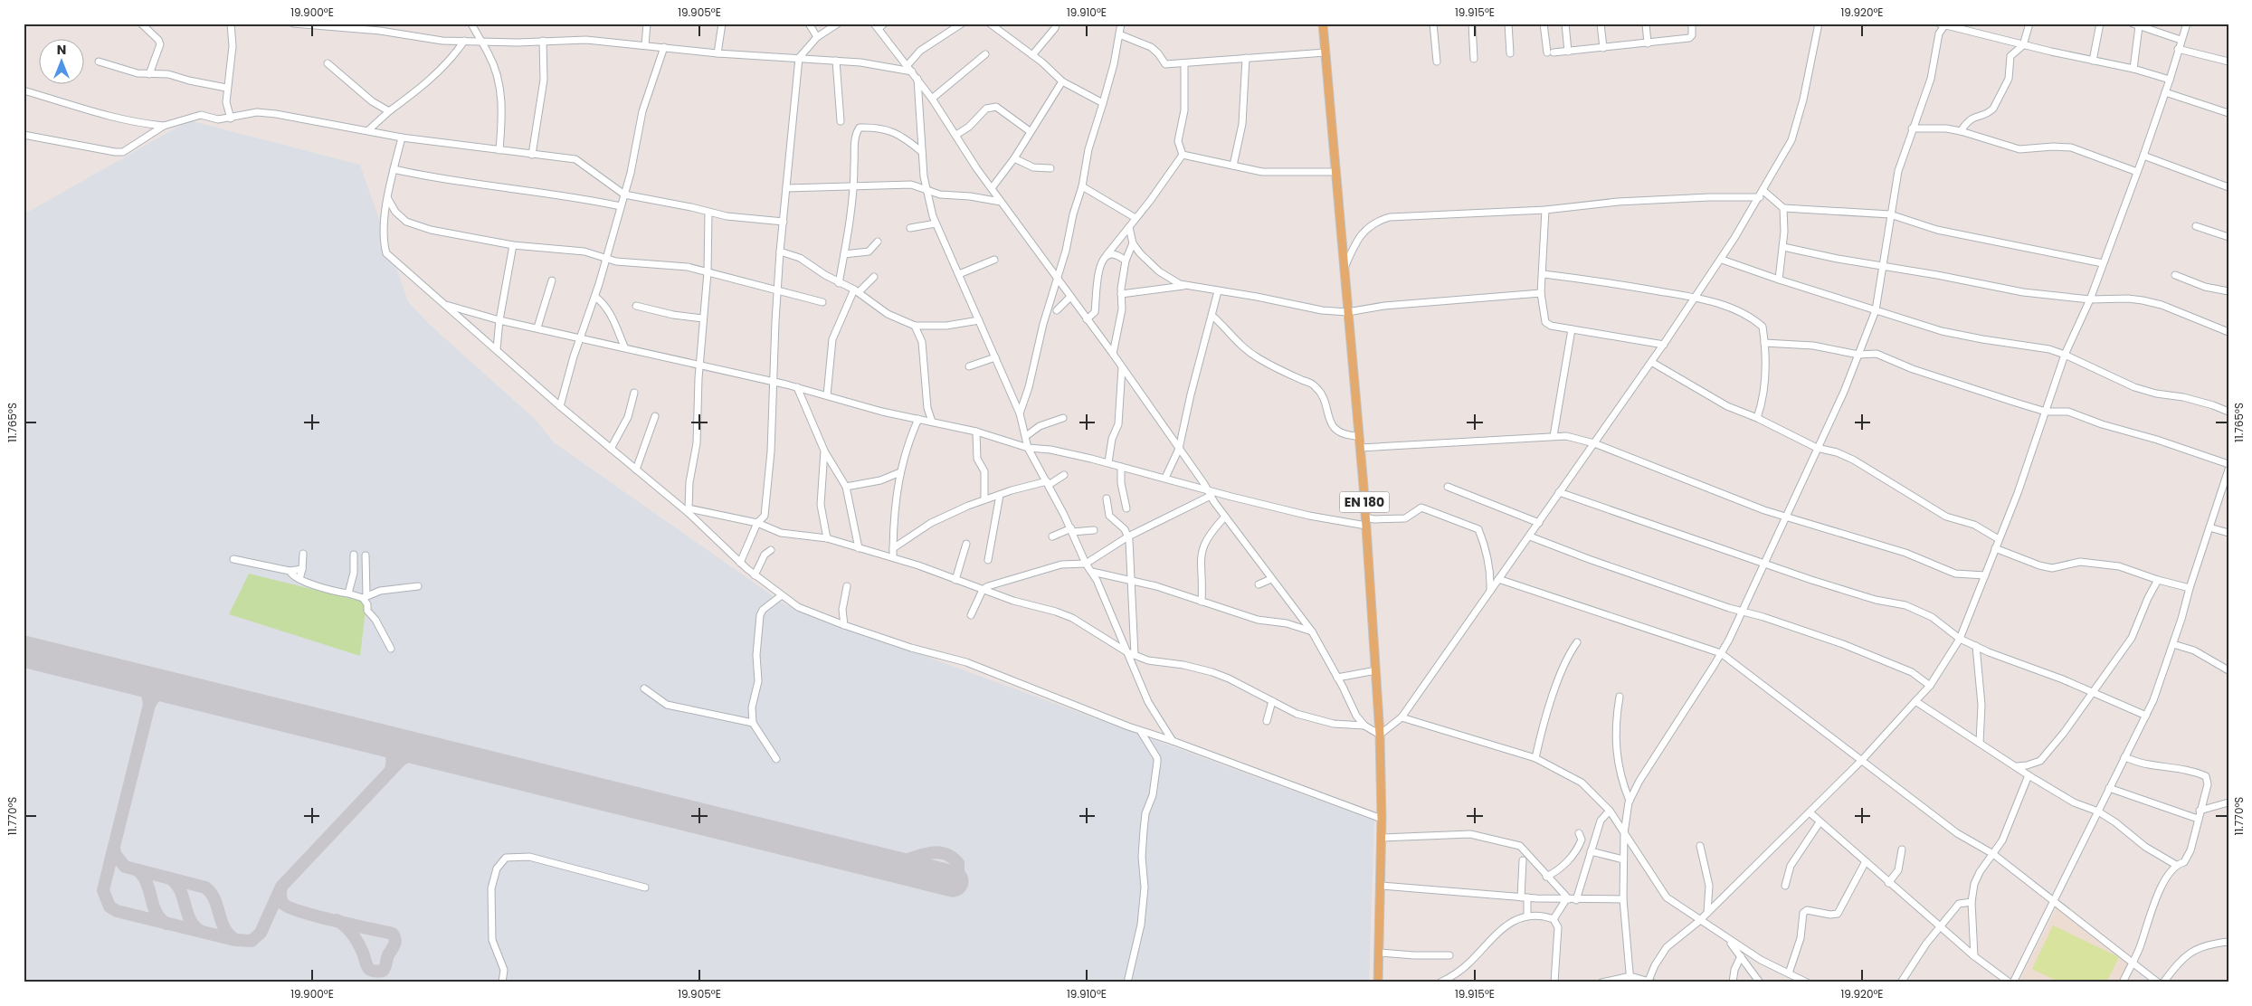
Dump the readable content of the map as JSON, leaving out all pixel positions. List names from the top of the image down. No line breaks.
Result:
{"streets":{"main road":["EN 180"]},"north":"top","coordinates":["19.900°E","19.905°E","19.910°E","19.915°E","19.920°E","11.765°S","11.770°S"]}
